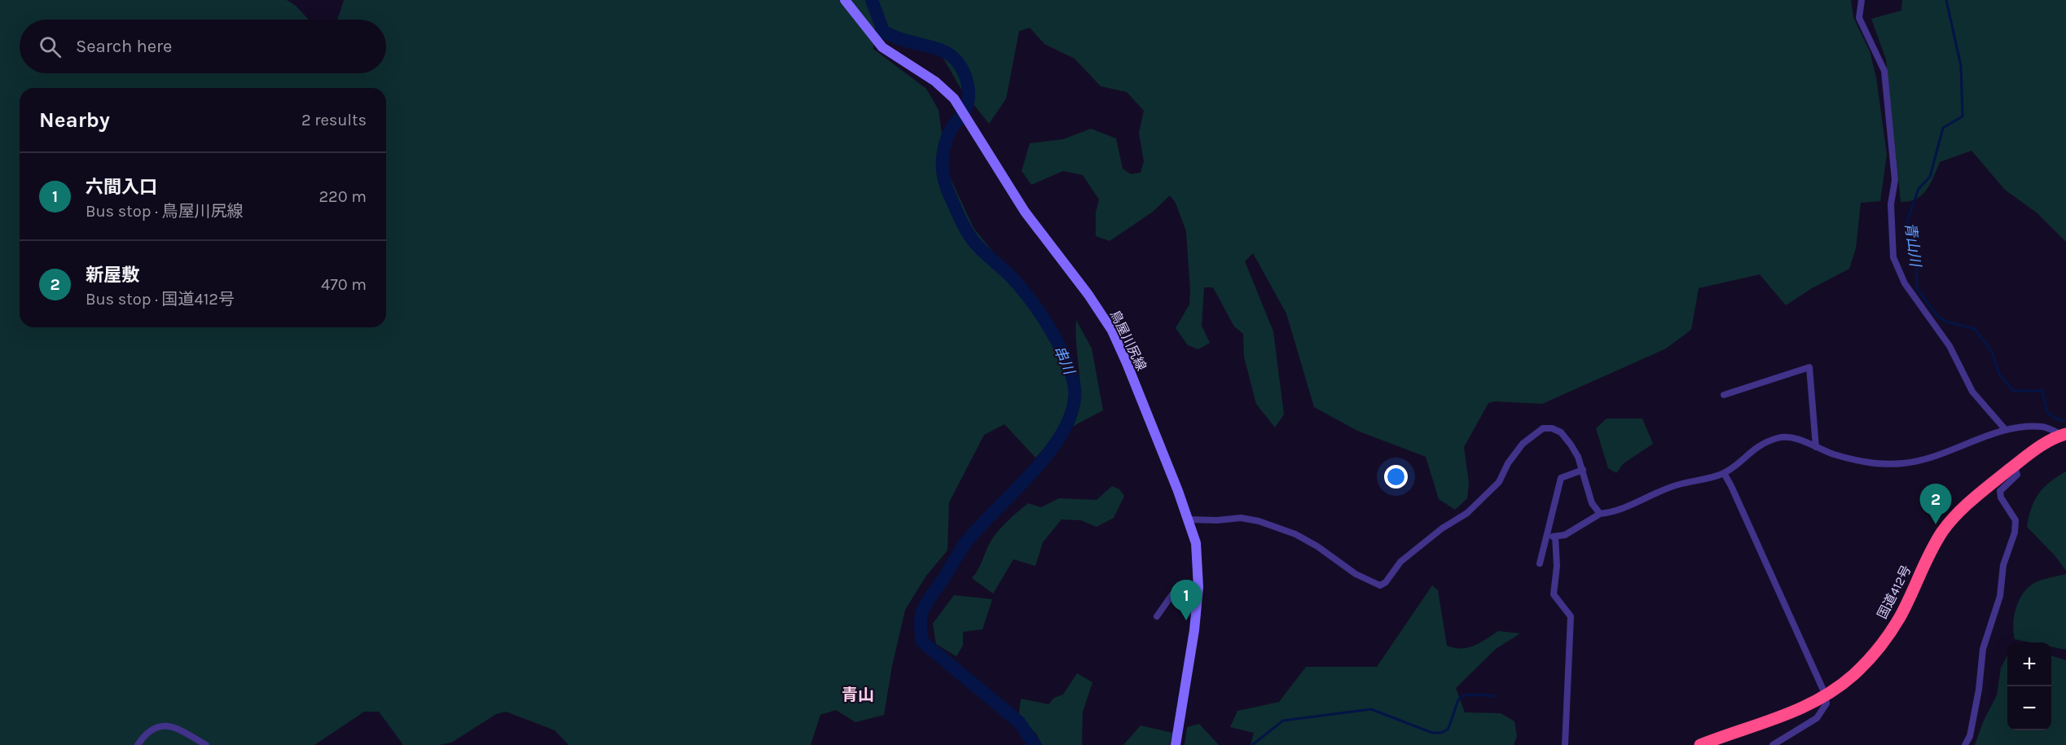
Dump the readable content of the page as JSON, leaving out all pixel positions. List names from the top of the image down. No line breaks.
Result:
{"streets":{"highway":["国道412号"],"main road":["鳥屋川尻線"]},"districts":["青山"],"water":["青山川","串川"],"page":{"search":"Search here","heading":["Nearby","2 results"],"list":[{"mark":"1","name":"六間入口","note":"Bus stop · 鳥屋川尻線","value":"220 m"},{"mark":"2","name":"新屋敷","note":"Bus stop · 国道412号","value":"470 m"}],"pins":["2","1"],"map_buttons":["+","−"]}}
